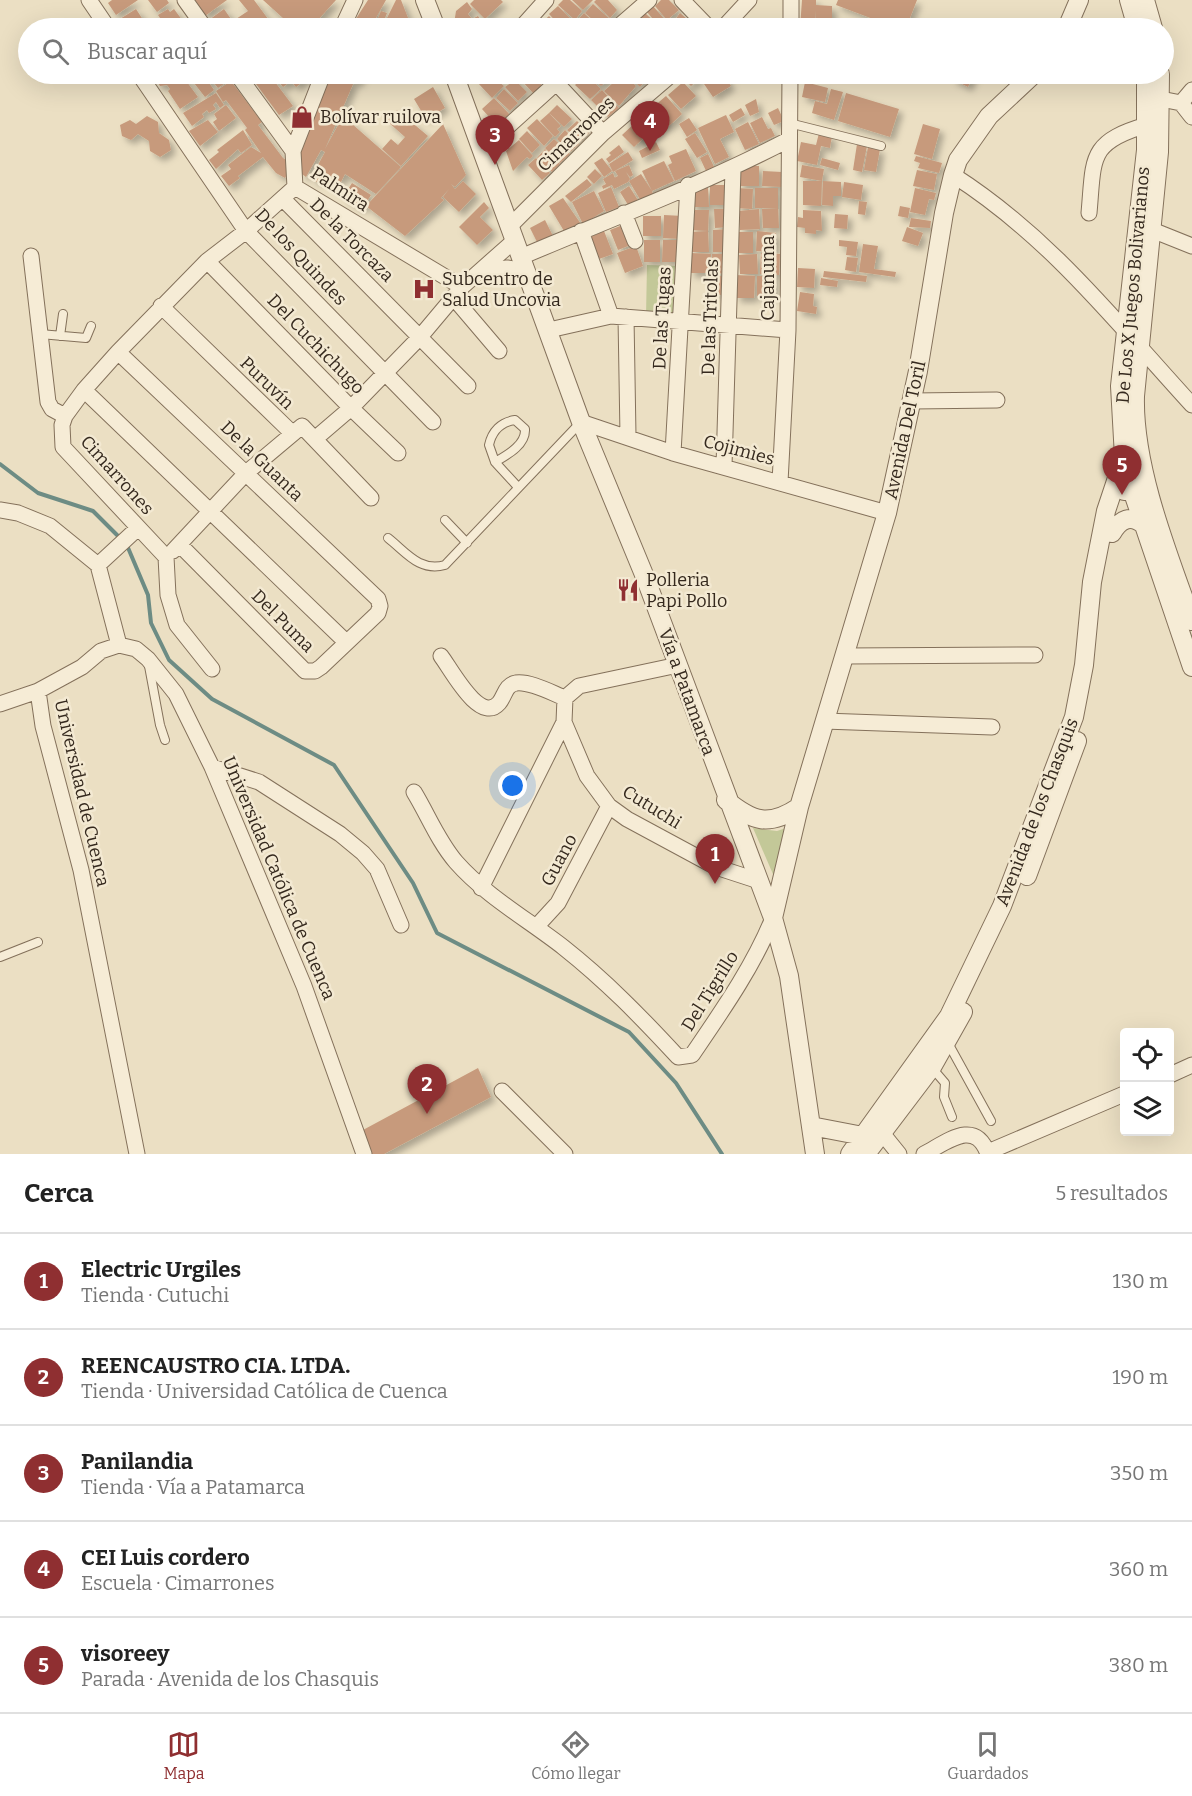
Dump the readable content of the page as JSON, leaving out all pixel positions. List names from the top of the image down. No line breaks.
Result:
{"streets":{"street":["Cimarrones","Palmira","De la Torcaza","De los Quindes","Cajanuma","De Los X Juegos Bolivarianos","De las Tritolas","De las Tugas","Del Cuchichugo","Puruvín","Avenida Del Toril","Cojimìes","De la Guanta","Del Puma","Vía a Patamarca","Universidad de Cuenca","Cutuchi","Avenida de los Chasquis","Guano","Universidad Católica de Cuenca","Del Tigrillo"]},"crossings":[["Cimarrones","Palmira"],["Cimarrones","De la Torcaza"],["Cimarrones","De los Quindes"],["Cimarrones","Del Cuchichugo"],["Cimarrones","Puruvín"],["Cimarrones","Vía a Patamarca"],["Cajanuma","Cojimìes"],["De Los X Juegos Bolivarianos","Avenida de los Chasquis"],["De las Tritolas","Cojimìes"],["De las Tugas","Cojimìes"],["Avenida Del Toril","Cojimìes"],["Avenida Del Toril","Vía a Patamarca"],["Avenida Del Toril","Del Tigrillo"],["Cojimìes","Vía a Patamarca"],["De la Guanta","Del Puma"],["Vía a Patamarca","Cutuchi"],["Vía a Patamarca","Del Tigrillo"],["Universidad de Cuenca","Universidad Católica de Cuenca"],["Cutuchi","Guano"],["Guano","Del Tigrillo"]],"places":{"shop":["Bolívar ruilova"],"hospital":["Subcentro de Salud Uncovia"],"restaurant":["Polleria Papi Pollo"]},"page":{"search":"Buscar aquí","pins":["4","3","5","1","2"],"heading":["Cerca","5 resultados"],"list":[{"mark":"1","name":"Electric Urgiles","note":"Tienda · Cutuchi","value":"130 m"},{"mark":"2","name":"REENCAUSTRO CIA. LTDA.","note":"Tienda · Universidad Católica de Cuenca","value":"190 m"},{"mark":"3","name":"Panilandia","note":"Tienda · Vía a Patamarca","value":"350 m"},{"mark":"4","name":"CEI Luis cordero","note":"Escuela · Cimarrones","value":"360 m"},{"mark":"5","name":"visoreey","note":"Parada · Avenida de los Chasquis","value":"380 m"}],"nav":["Mapa","Cómo llegar","Guardados"]}}
